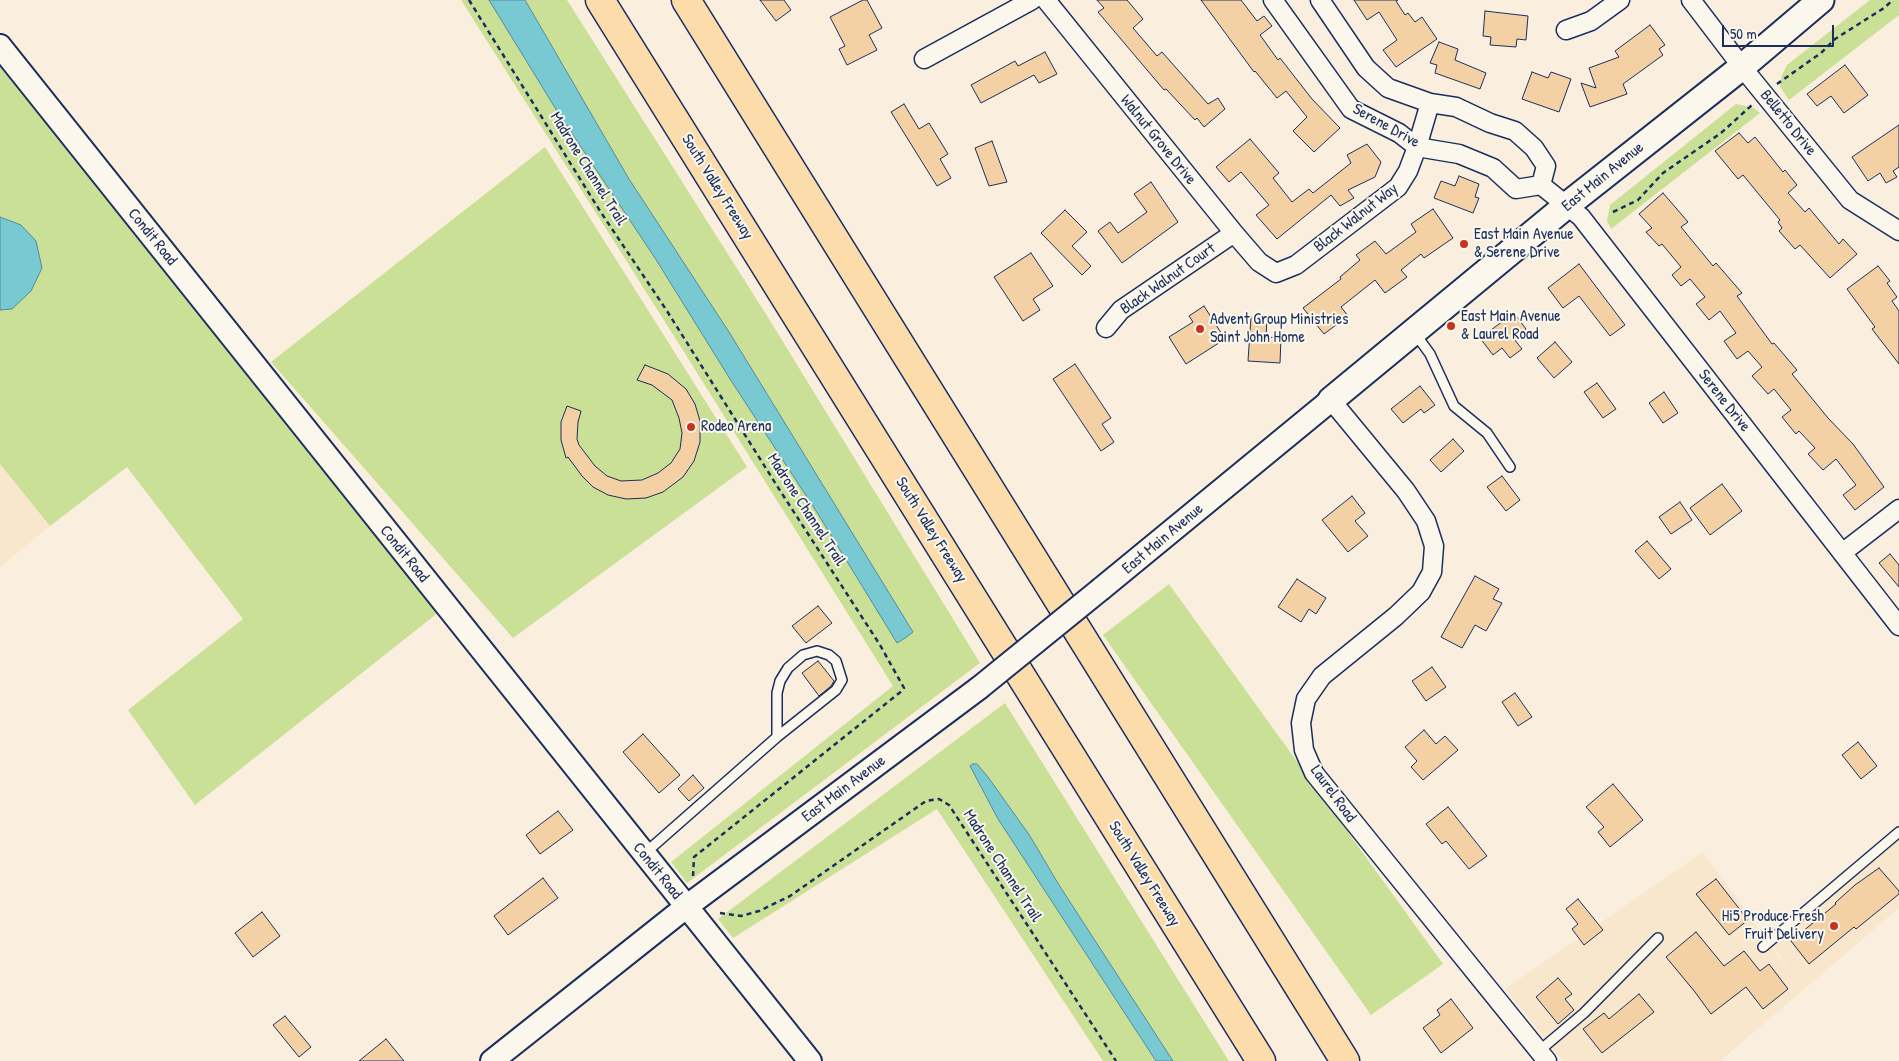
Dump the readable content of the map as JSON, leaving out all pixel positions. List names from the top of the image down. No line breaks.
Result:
{"streets":{"highway":["South Valley Freeway"],"main road":["East Main Avenue"],"street":["Belletto Drive","Serene Drive","Walnut Grove Drive","Black Walnut Way","Condit Road","Black Walnut Court","Laurel Road"],"path":["Madrone Channel Trail"]},"crossings":[["Belletto Drive","East Main Avenue"],["Serene Drive","East Main Avenue"],["Serene Drive","Black Walnut Way"],["Walnut Grove Drive","Black Walnut Way"],["Walnut Grove Drive","Black Walnut Court"],["East Main Avenue","Condit Road"],["East Main Avenue","Laurel Road"]],"places":["East Main Avenue & Serene Drive","East Main Avenue & Laurel Road","Advent Group Ministries Saint John Home","Rodeo Arena","Hi5 Produce Fresh Fruit Delivery"],"scale_bar":"50 m"}
